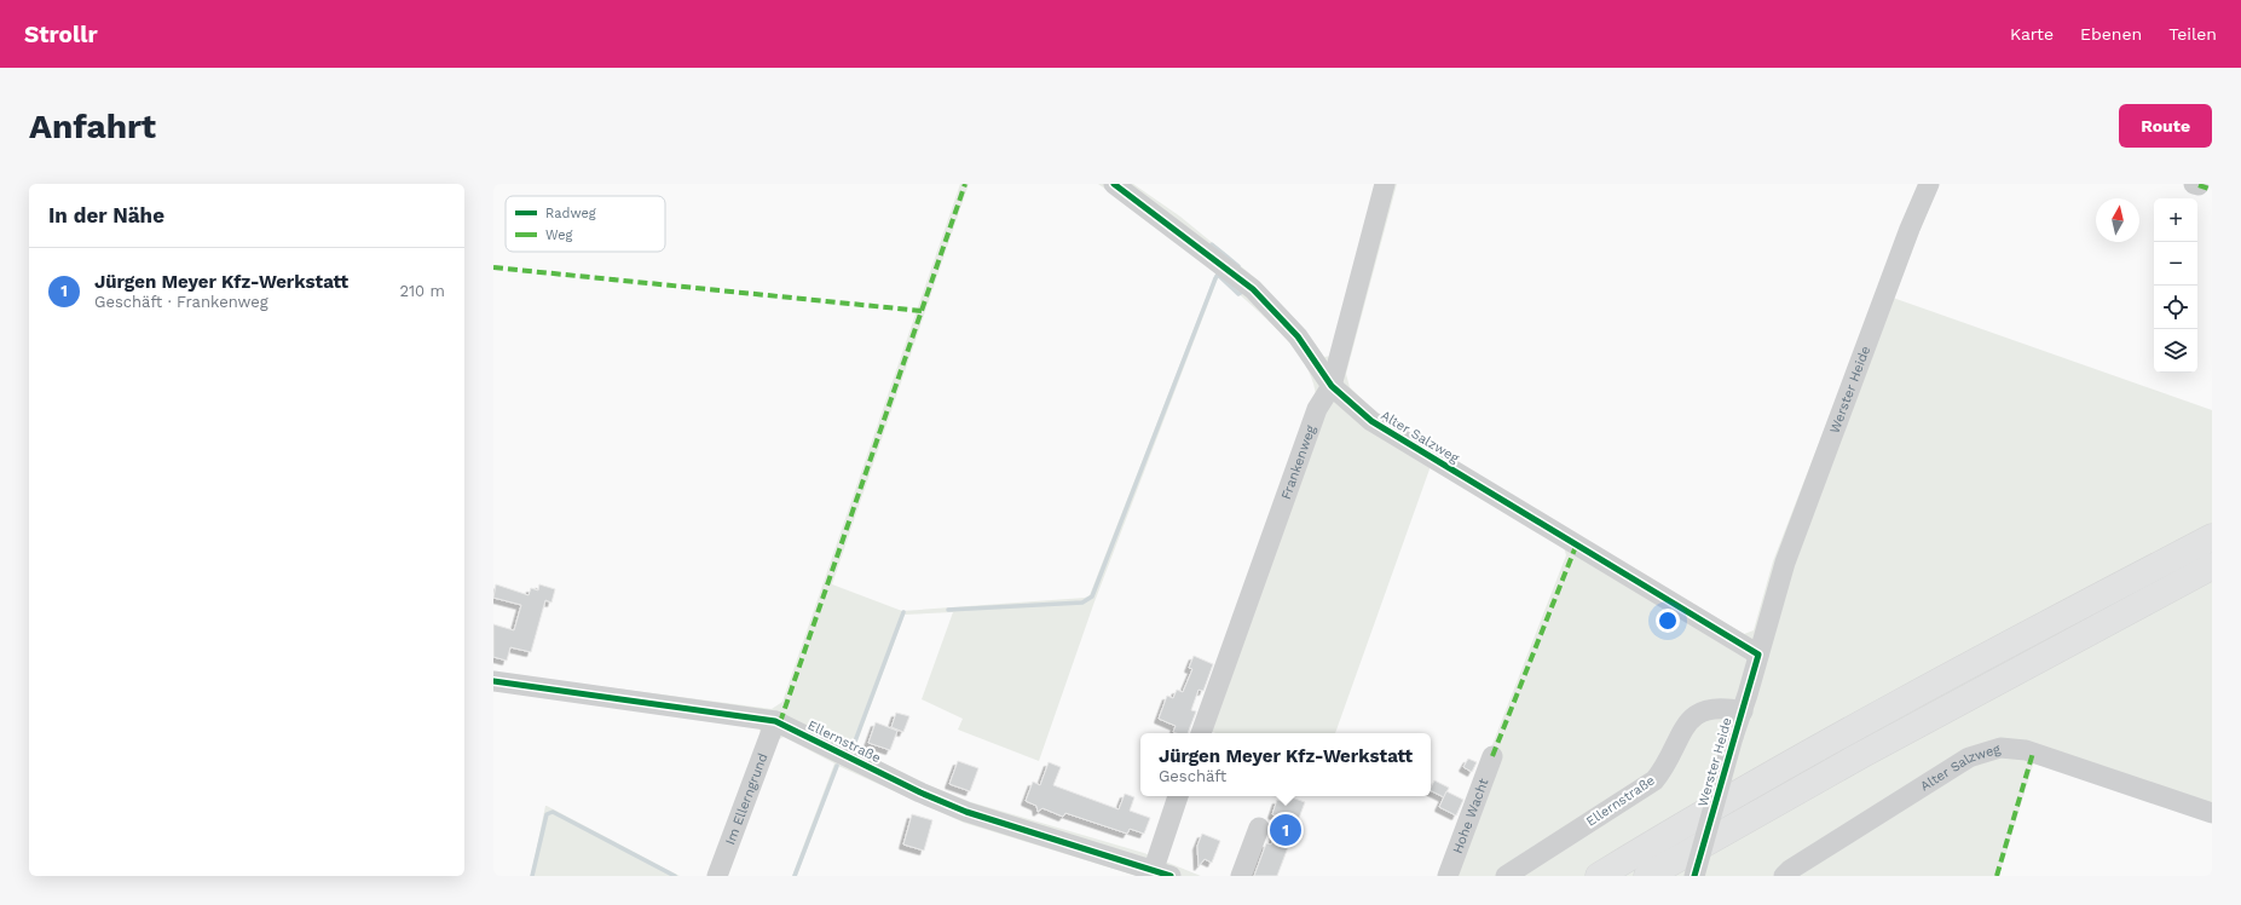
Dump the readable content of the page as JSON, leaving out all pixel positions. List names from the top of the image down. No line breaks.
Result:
{"streets":{"street":["Werster Heide","Alter Salzweg","Frankenweg","Ellernstraße","Im Ellerngrund","Hohe Wacht"]},"crossings":[["Werster Heide","Alter Salzweg"],["Werster Heide","Ellernstraße"],["Alter Salzweg","Frankenweg"],["Ellernstraße","Im Ellerngrund"]],"legend":["Radweg","Weg"],"north":"top","page":{"header":"Strollr","nav":["Karte","Ebenen","Teilen"],"buttons":"Route","title":"Anfahrt","heading":"In der Nähe","map_buttons":["+","−"],"list":[{"mark":"1","name":"Jürgen Meyer Kfz-Werkstatt","note":"Geschäft · Frankenweg","value":"210 m"}],"popup":["Jürgen Meyer Kfz-Werkstatt","Geschäft"],"pins":"1"}}
